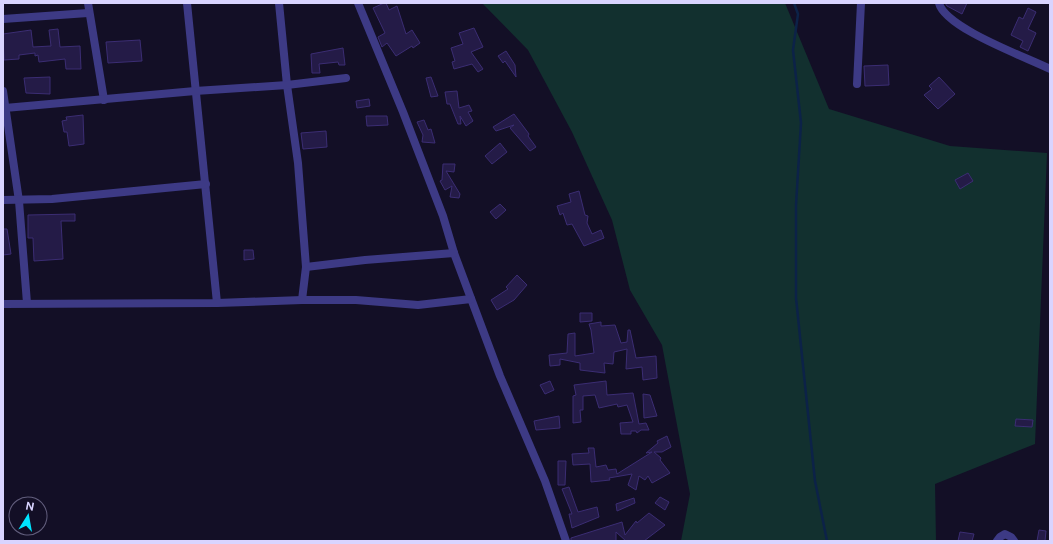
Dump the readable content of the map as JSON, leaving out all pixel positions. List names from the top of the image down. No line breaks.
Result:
{"north":"top"}
